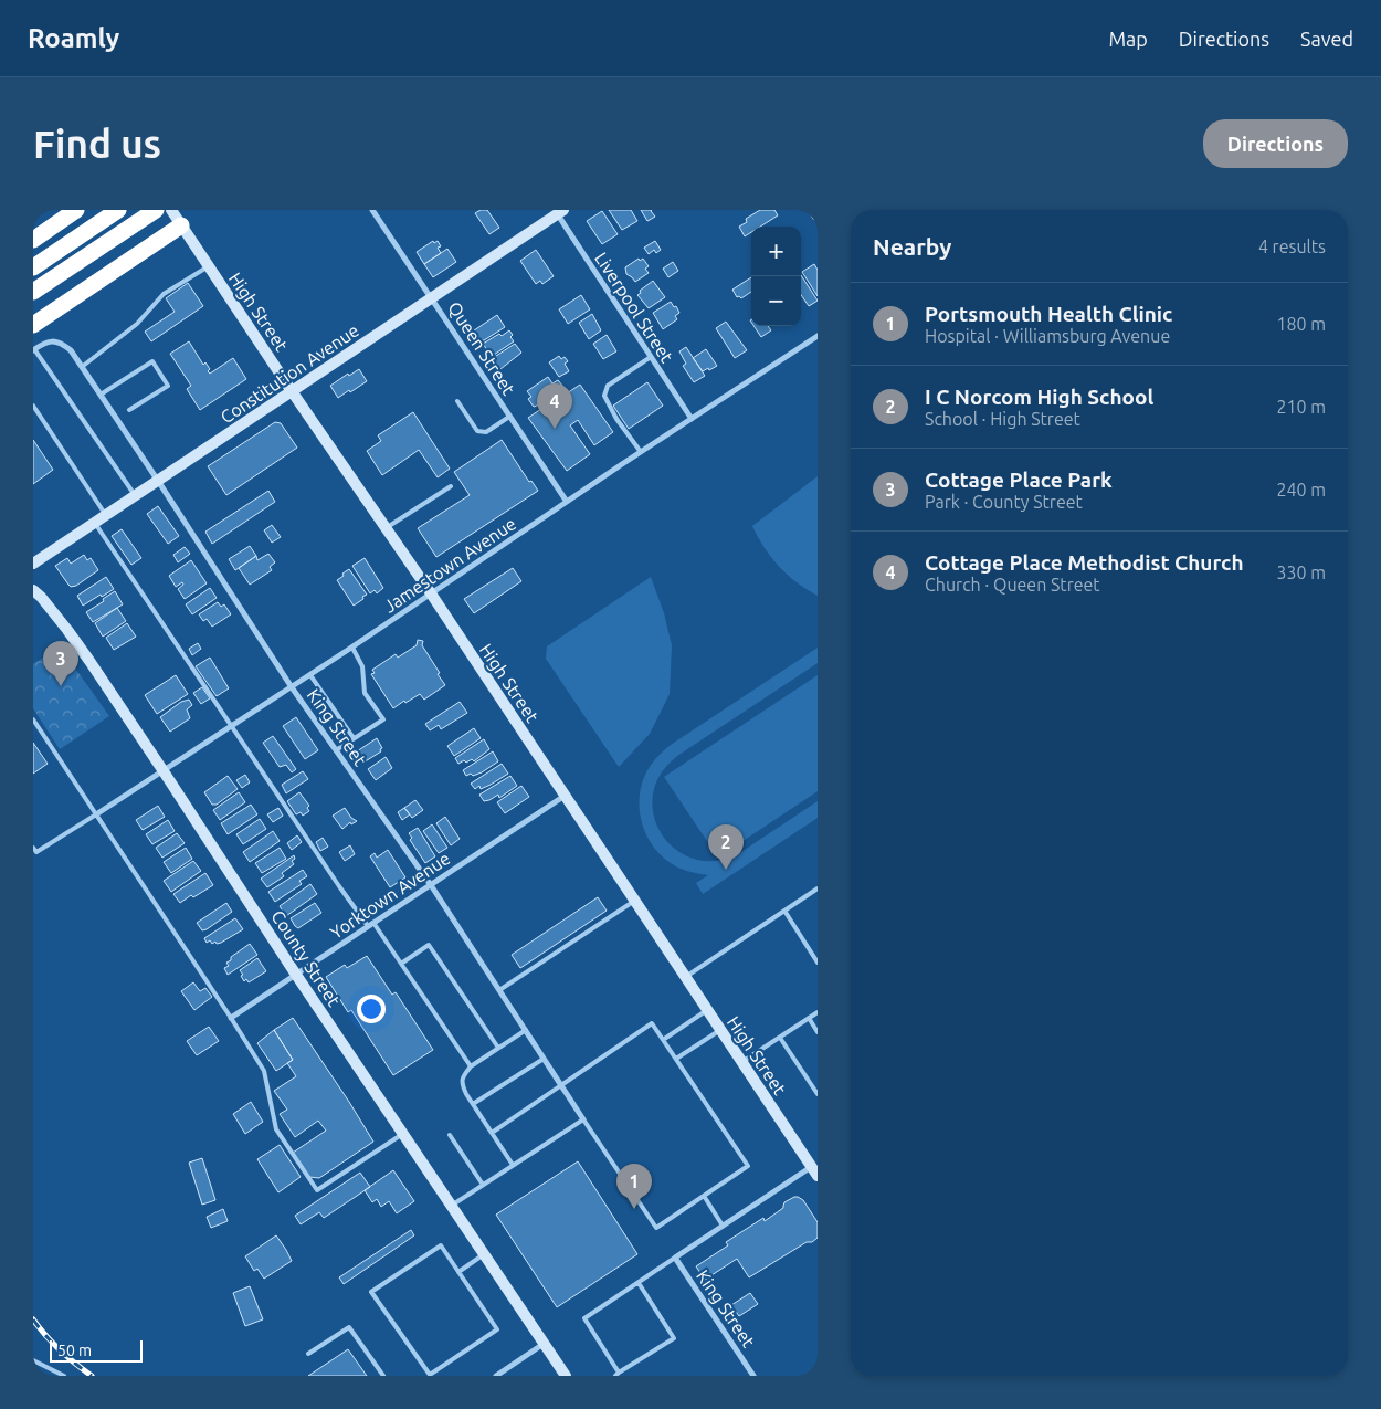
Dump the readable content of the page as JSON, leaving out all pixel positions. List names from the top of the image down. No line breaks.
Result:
{"streets":{"street":["Liverpool Street","High Street","Queen Street","Constitution Avenue","Jamestown Avenue","King Street","Yorktown Avenue","County Street"]},"crossings":[["Liverpool Street","Constitution Avenue"],["Liverpool Street","Jamestown Avenue"],["High Street","Constitution Avenue"],["High Street","Jamestown Avenue"],["High Street","Yorktown Avenue"],["Queen Street","Constitution Avenue"],["Queen Street","Jamestown Avenue"],["Constitution Avenue","King Street"],["Jamestown Avenue","King Street"],["Jamestown Avenue","County Street"],["King Street","Yorktown Avenue"],["Yorktown Avenue","County Street"]],"scale_bar":"50 m","page":{"header":"Roamly","nav":["Map","Directions","Saved"],"buttons":"Directions","title":"Find us","heading":["Nearby","4 results"],"map_buttons":["+","−"],"list":[{"mark":"1","name":"Portsmouth Health Clinic","note":"Hospital · Williamsburg Avenue","value":"180 m"},{"mark":"2","name":"I C Norcom High School","note":"School · High Street","value":"210 m"},{"mark":"3","name":"Cottage Place Park","note":"Park · County Street","value":"240 m"},{"mark":"4","name":"Cottage Place Methodist Church","note":"Church · Queen Street","value":"330 m"}],"pins":["4","3","2","1"],"scale":"50 m"}}
